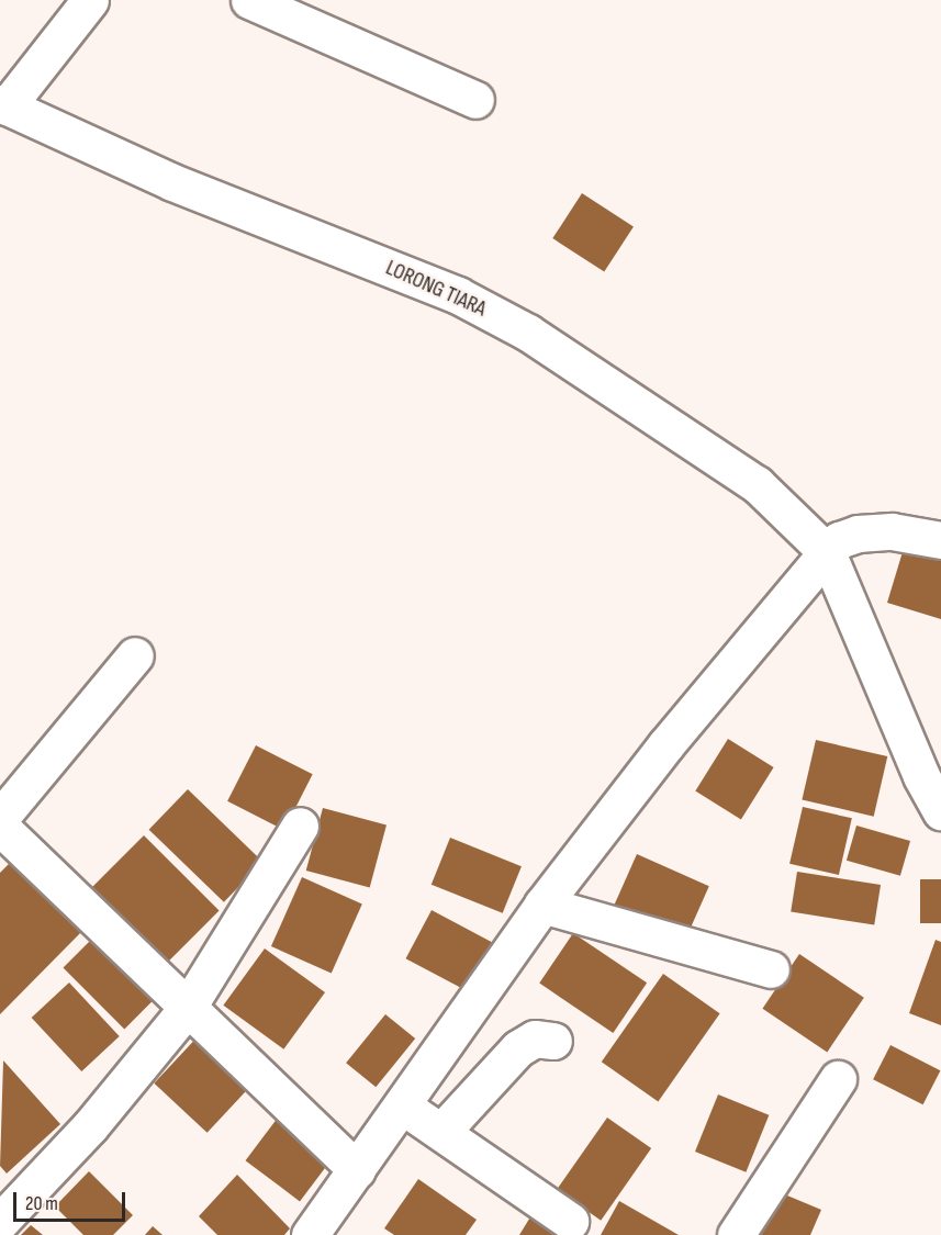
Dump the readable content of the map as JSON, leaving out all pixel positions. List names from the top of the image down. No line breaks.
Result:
{"streets":{"street":["LORONG TIARA"]},"scale_bar":"20 m"}
